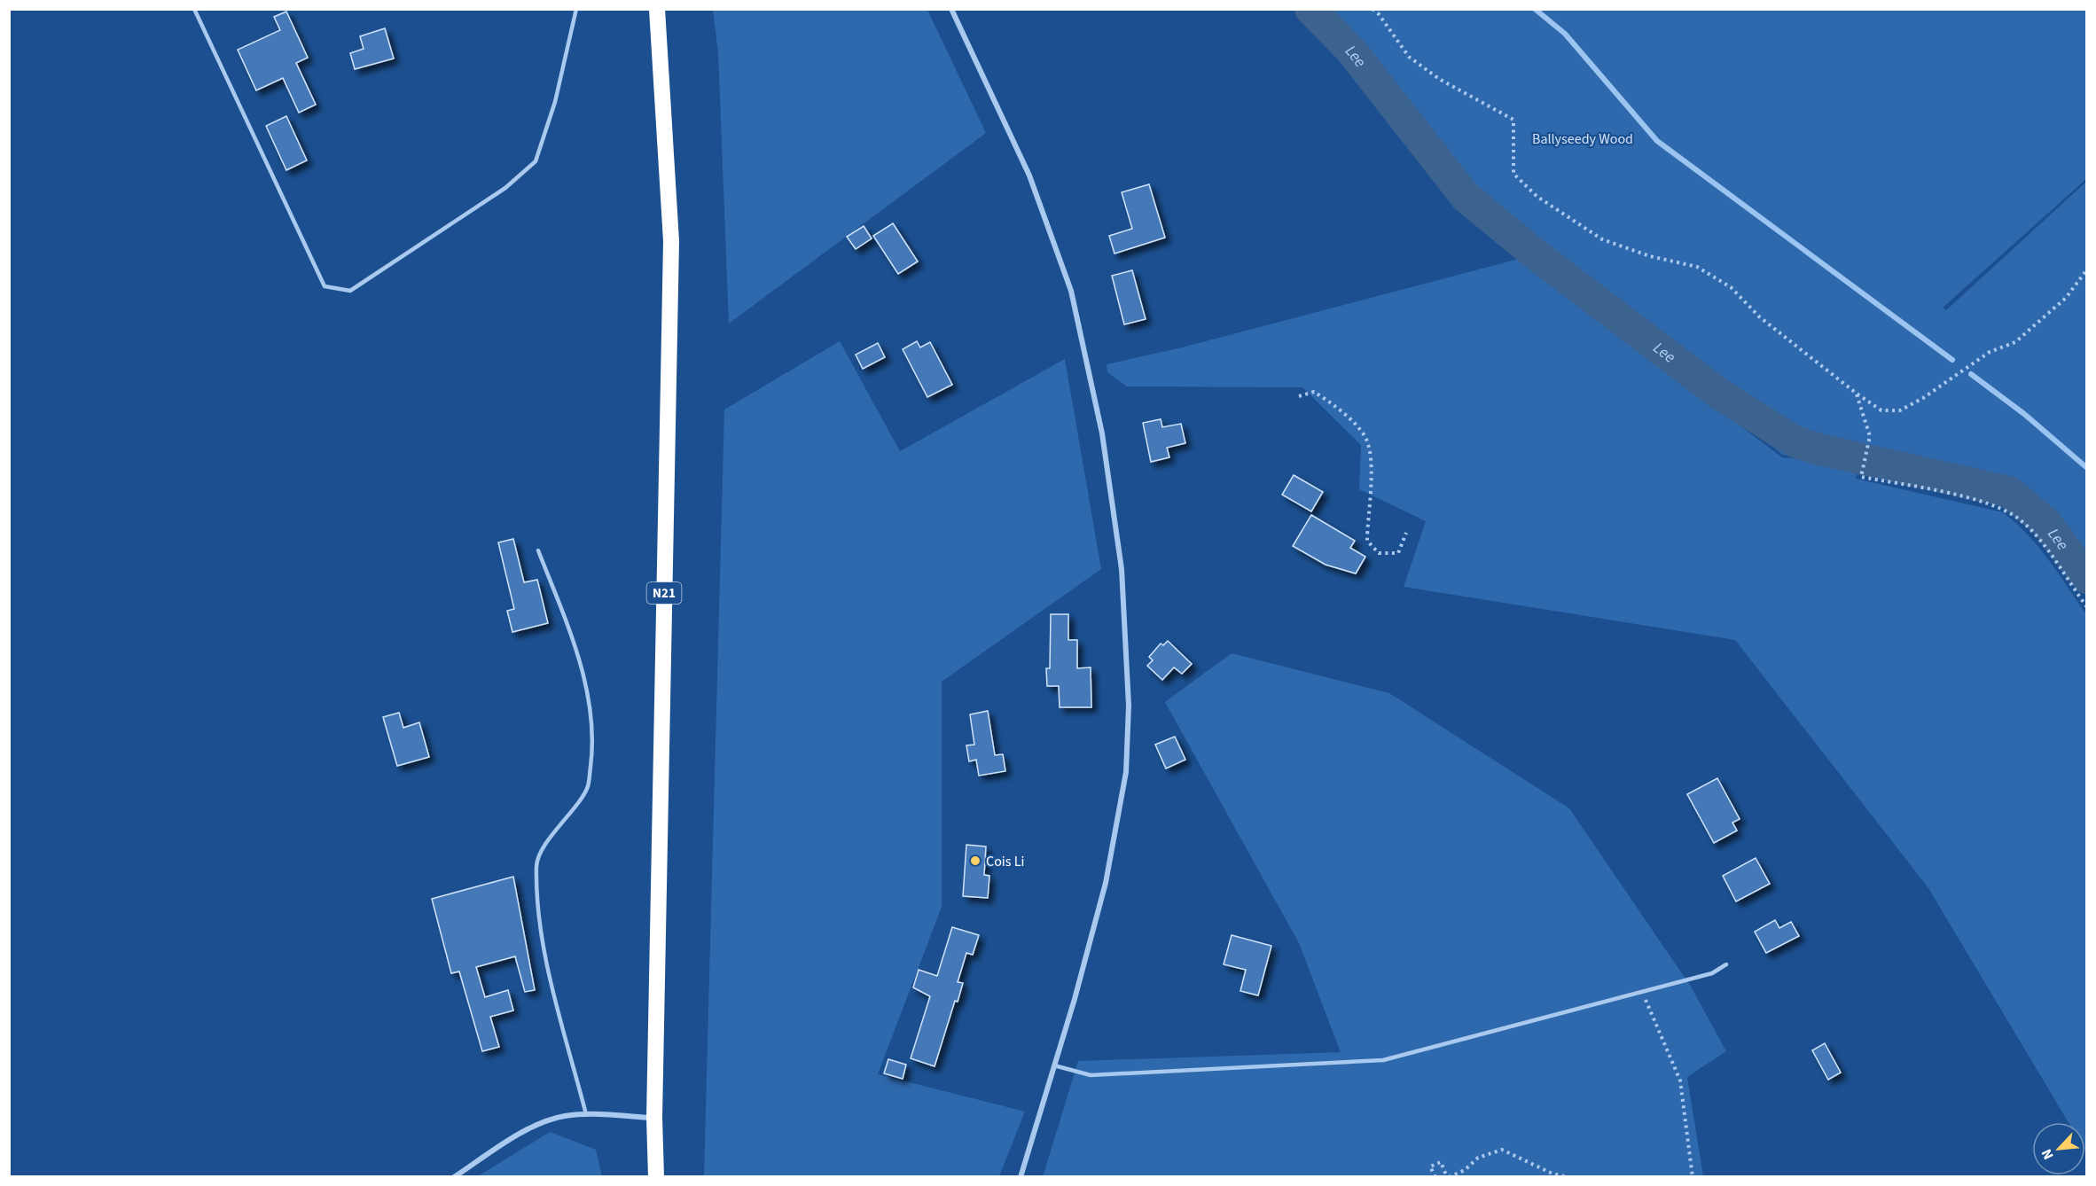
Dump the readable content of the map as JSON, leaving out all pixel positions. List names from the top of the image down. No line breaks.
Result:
{"streets":{"highway":["N21"]},"water":["Lee"],"parks":["Ballyseedy Wood"],"places":["Cois Li"],"north":"bottom left"}
